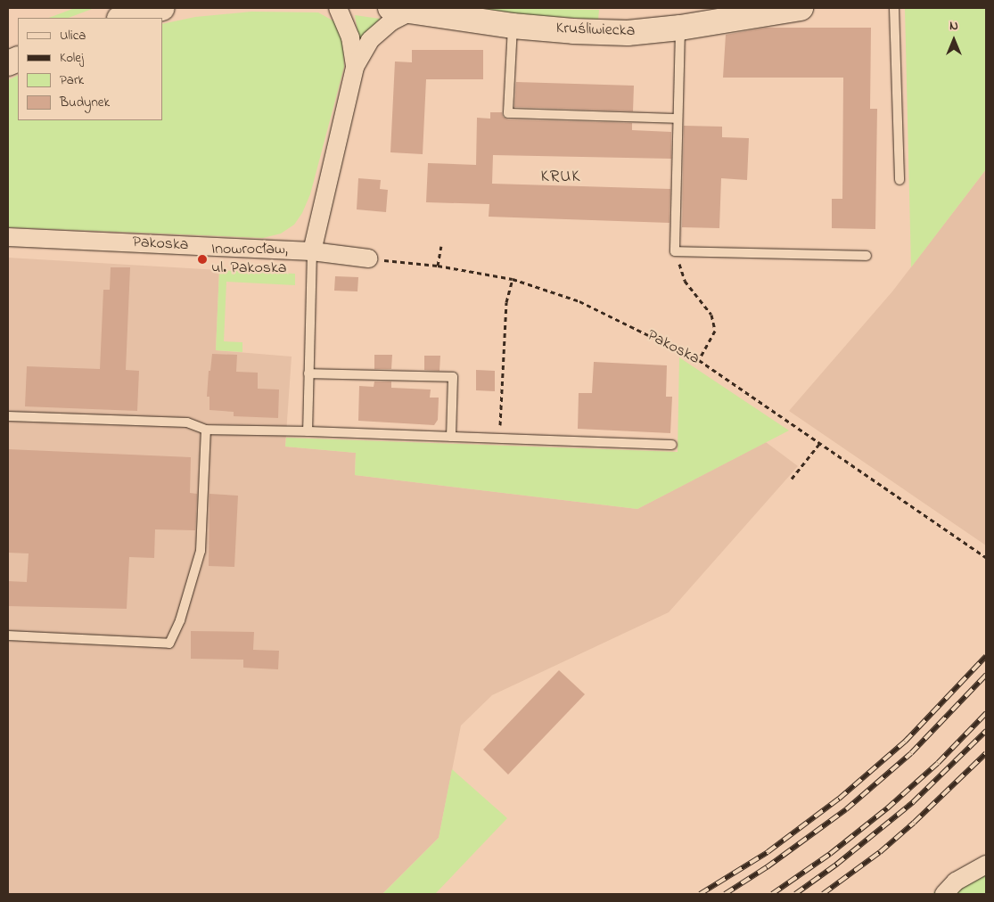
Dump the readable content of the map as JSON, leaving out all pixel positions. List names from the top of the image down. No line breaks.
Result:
{"streets":{"main road":["Kruśliwiecka"],"street":["Pakoska"]},"districts":["KRUK"],"places":["Inowrocław, ul. Pakoska"],"legend":["Ulica","Kolej","Park","Budynek"],"north":"top"}
